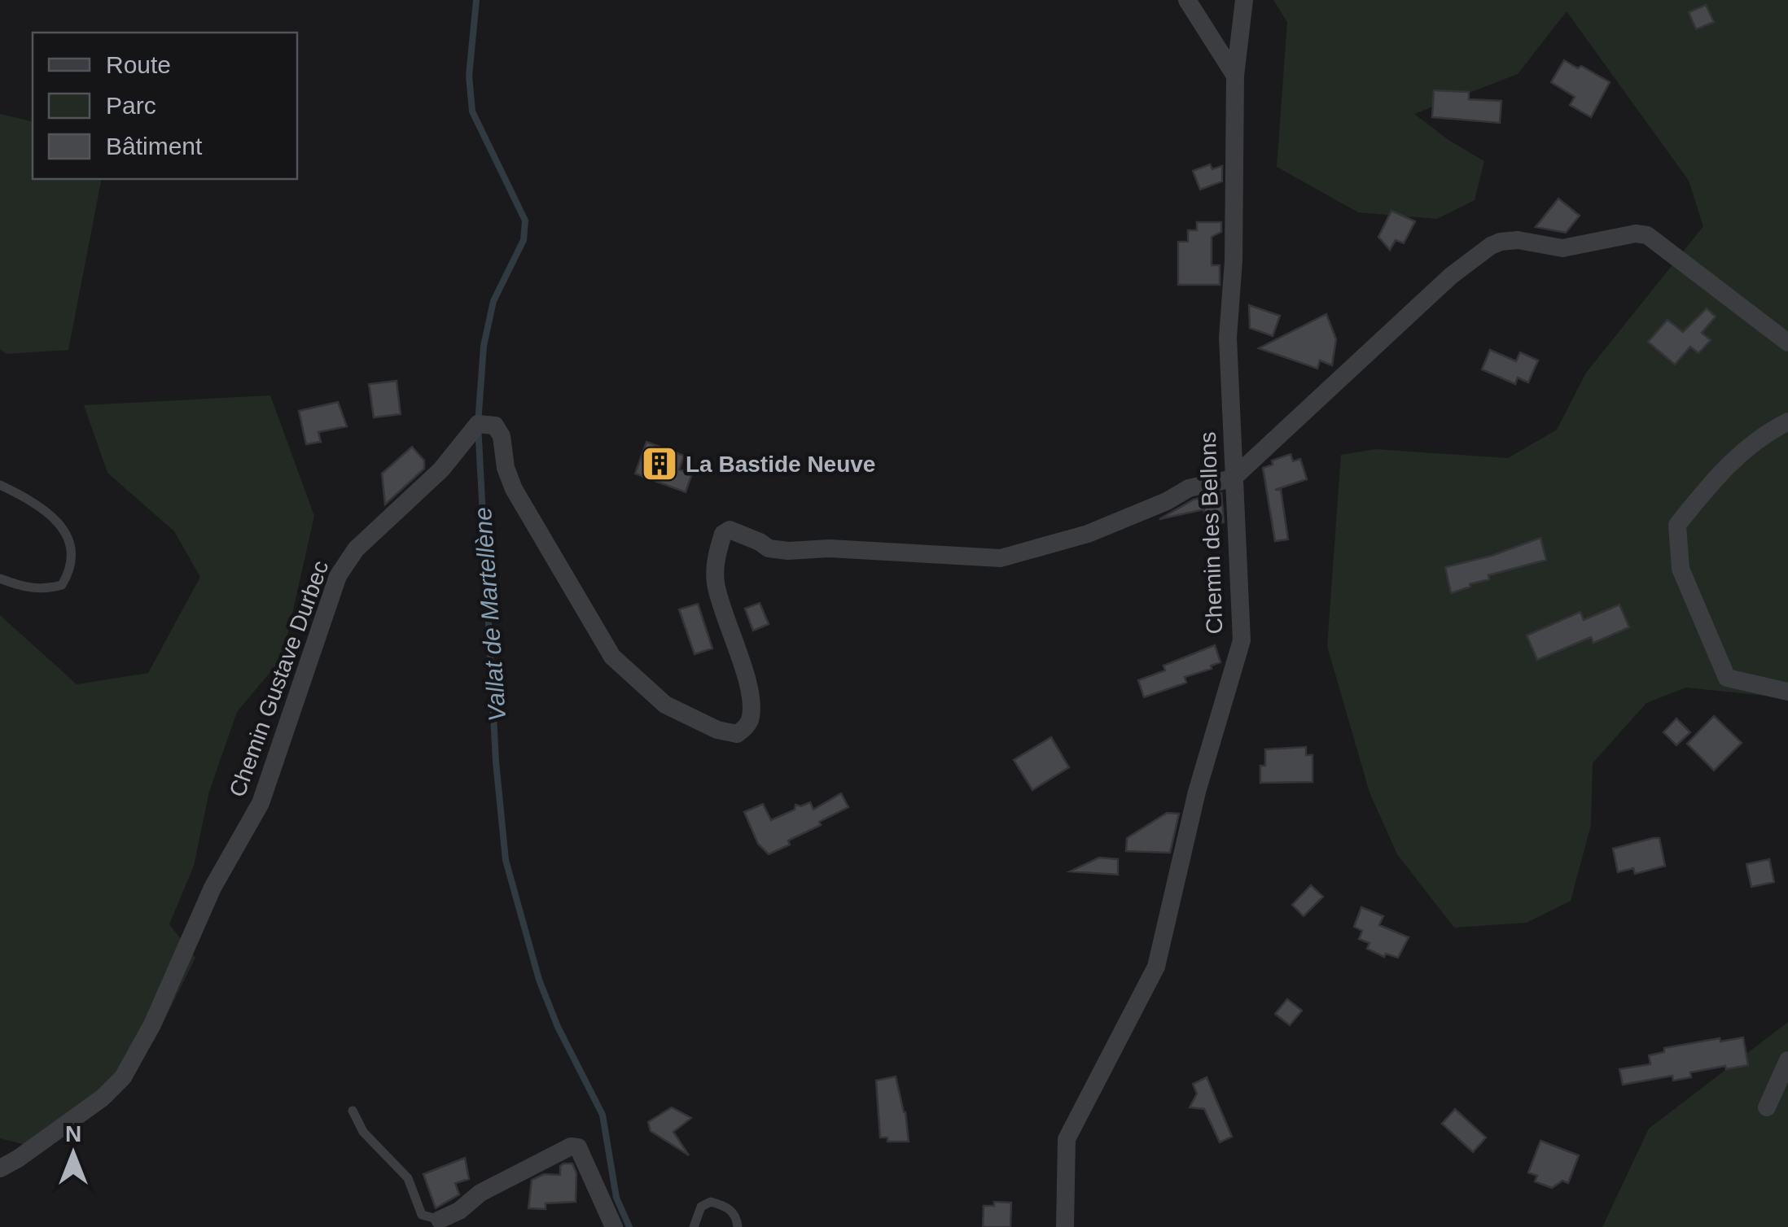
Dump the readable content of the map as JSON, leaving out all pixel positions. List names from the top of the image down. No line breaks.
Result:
{"streets":{"street":["Chemin des Bellons","Chemin Gustave Durbec"]},"crossings":[["Chemin des Bellons","Chemin Gustave Durbec"]],"water":["Vallat de Martellène"],"places":{"building":["La Bastide Neuve"]},"legend":["Route","Parc","Bâtiment"],"north":"top"}
